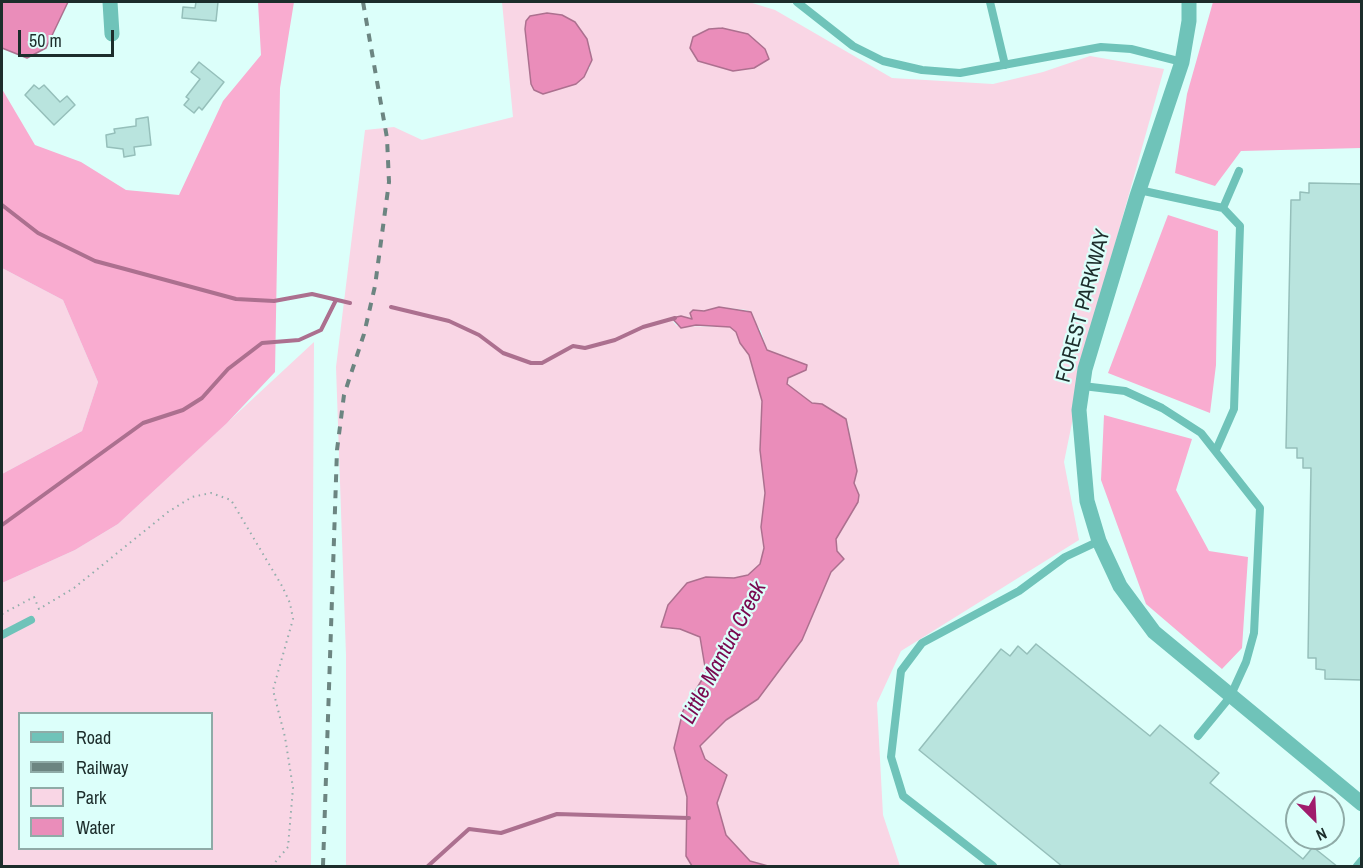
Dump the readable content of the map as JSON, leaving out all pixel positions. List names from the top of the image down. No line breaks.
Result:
{"streets":{"street":["FOREST PARKWAY"]},"water":["Little Mantua Creek"],"legend":["Road","Railway","Park","Water"],"scale_bar":"50 m","north":"bottom right"}
